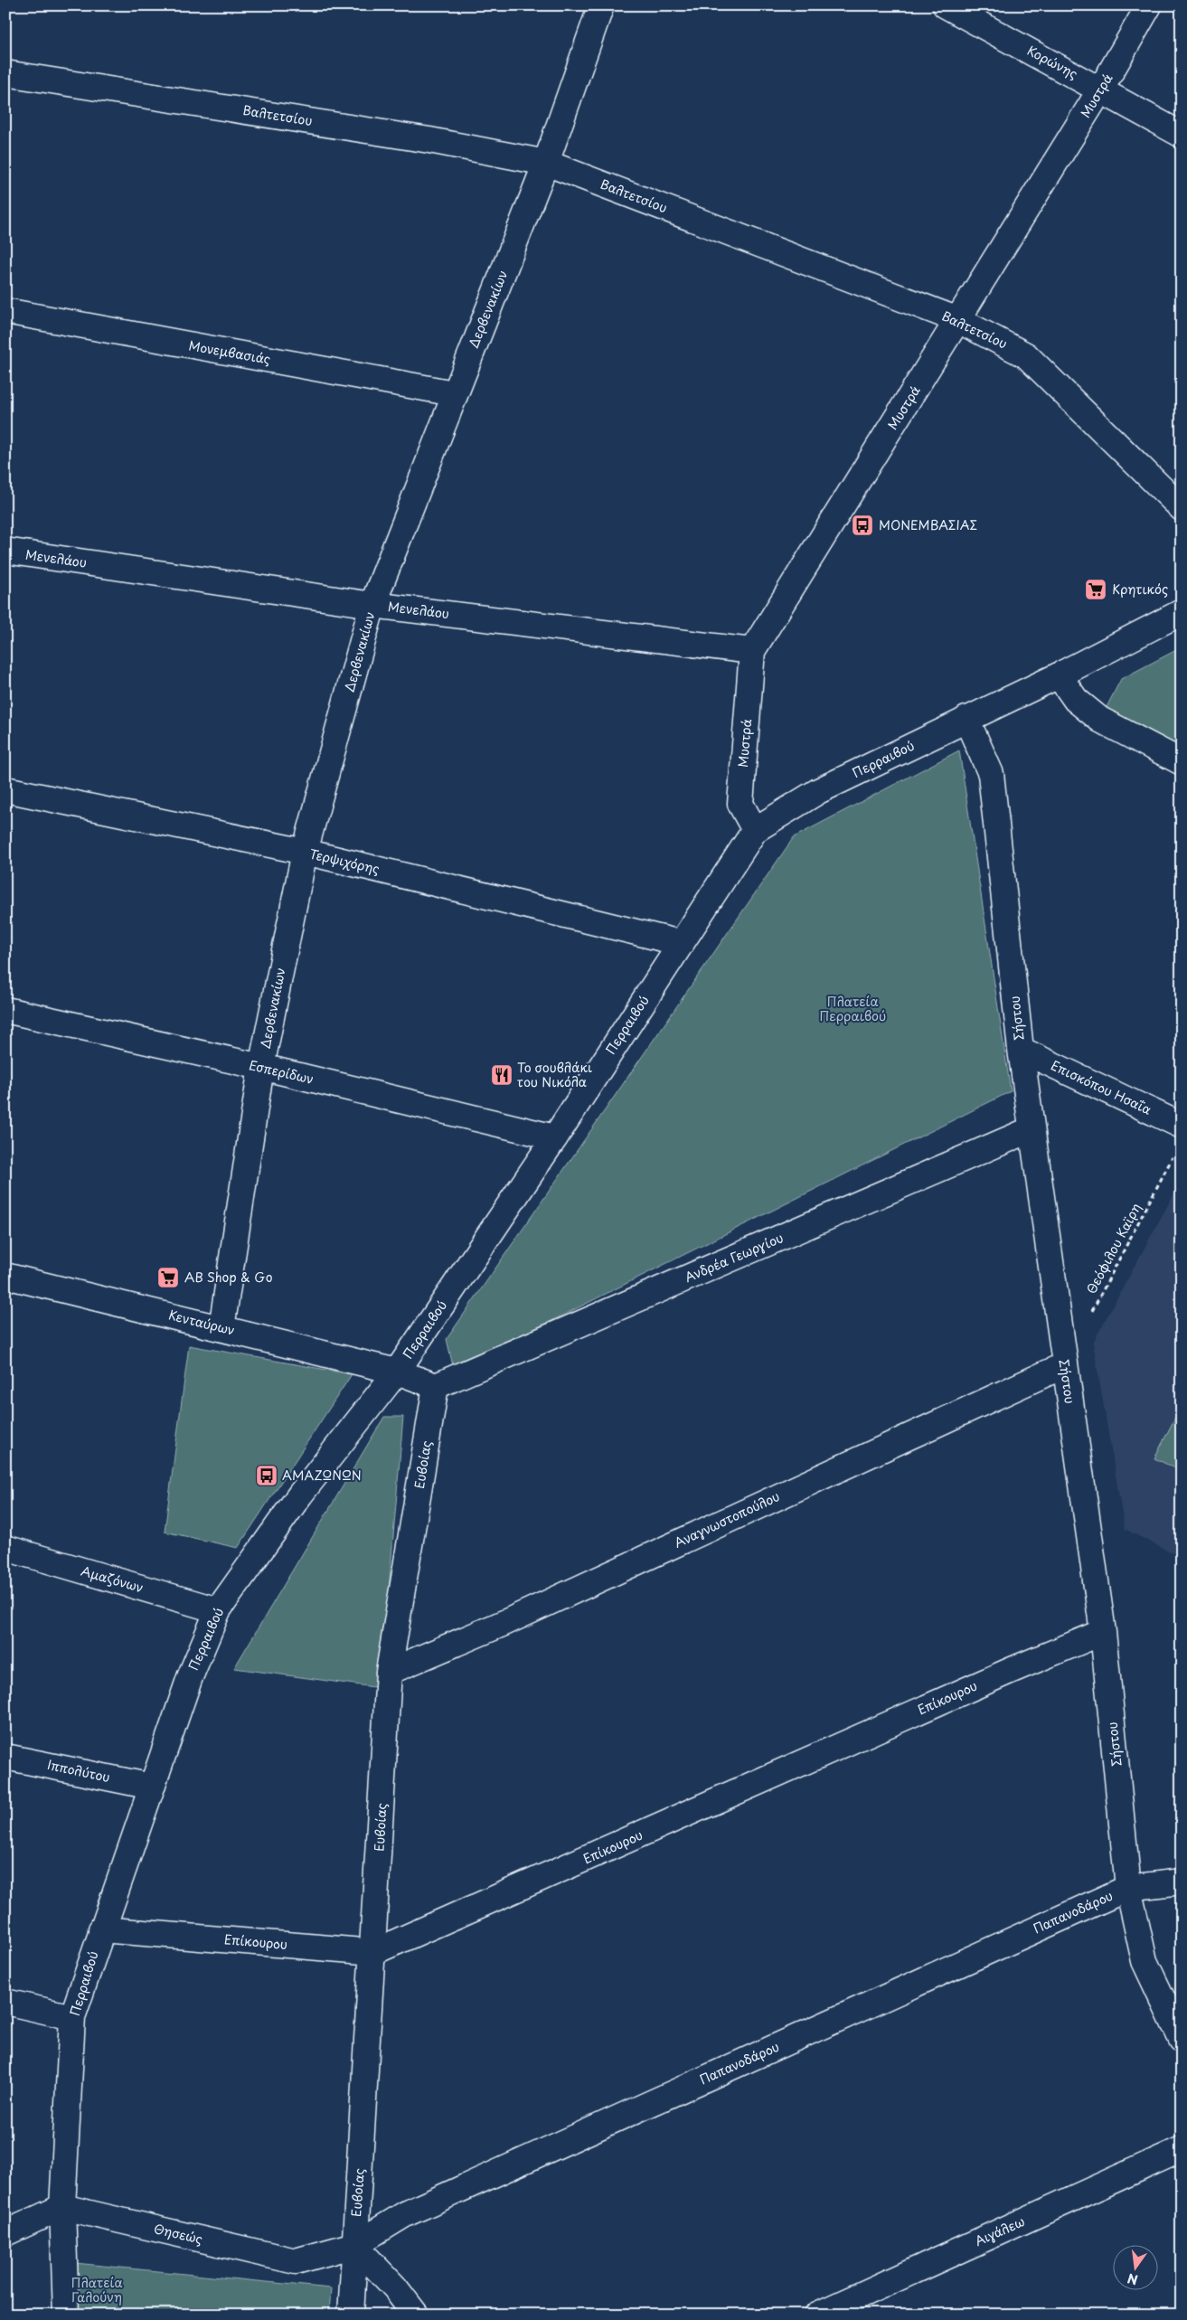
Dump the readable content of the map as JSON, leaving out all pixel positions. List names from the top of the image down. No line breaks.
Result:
{"streets":{"street":["Κορώνης","Μυστρά","Βαλτετσίου","Δερβενακίων","Μονεμβασιάς","Μενελάου","Περραιβού","Τερψιχόρης","Σήστου","Εσπερίδων","Επισκόπου Ησαΐα","Ανδρέα Γεωργίου","Κενταύρων","Ευβοίας","Αναγνωστοπούλου","Αμαζόνων","Επίκουρου","Ιππολύτου","Παπανοδάρου","Αιγάλεω","Θησεώς"],"path":["Θεόφιλου Καϊρη"]},"crossings":[["Κορώνης","Μυστρά"],["Μυστρά","Βαλτετσίου"],["Μυστρά","Μενελάου"],["Μυστρά","Περραιβού"],["Βαλτετσίου","Δερβενακίων"],["Δερβενακίων","Μονεμβασιάς"],["Δερβενακίων","Μενελάου"],["Δερβενακίων","Τερψιχόρης"],["Δερβενακίων","Εσπερίδων"],["Δερβενακίων","Κενταύρων"],["Περραιβού","Τερψιχόρης"],["Περραιβού","Σήστου"],["Περραιβού","Εσπερίδων"],["Περραιβού","Κενταύρων"],["Περραιβού","Αμαζόνων"],["Περραιβού","Επίκουρου"],["Περραιβού","Ιππολύτου"],["Περραιβού","Θησεώς"],["Σήστου","Επισκόπου Ησαΐα"],["Σήστου","Ανδρέα Γεωργίου"],["Σήστου","Αναγνωστοπούλου"],["Σήστου","Επίκουρου"],["Σήστου","Παπανοδάρου"],["Επισκόπου Ησαΐα","Θεόφιλου Καϊρη"],["Ανδρέα Γεωργίου","Ευβοίας"],["Ευβοίας","Αναγνωστοπούλου"],["Ευβοίας","Επίκουρου"],["Ευβοίας","Παπανοδάρου"],["Ευβοίας","Θησεώς"],["Παπανοδάρου","Θησεώς"]],"parks":["Πλατεία Περραιβού","Πλατεία Γαλούνη"],"places":{"bus stop":["ΜΟΝΕΜΒΑΣΙΑΣ","ΑΜΑΖΩΝΩΝ"],"supermarket":["Κρητικός","AB Shop & Go"],"restaurant":["Το σουβλάκι του Νικόλα"]},"north":"bottom"}
